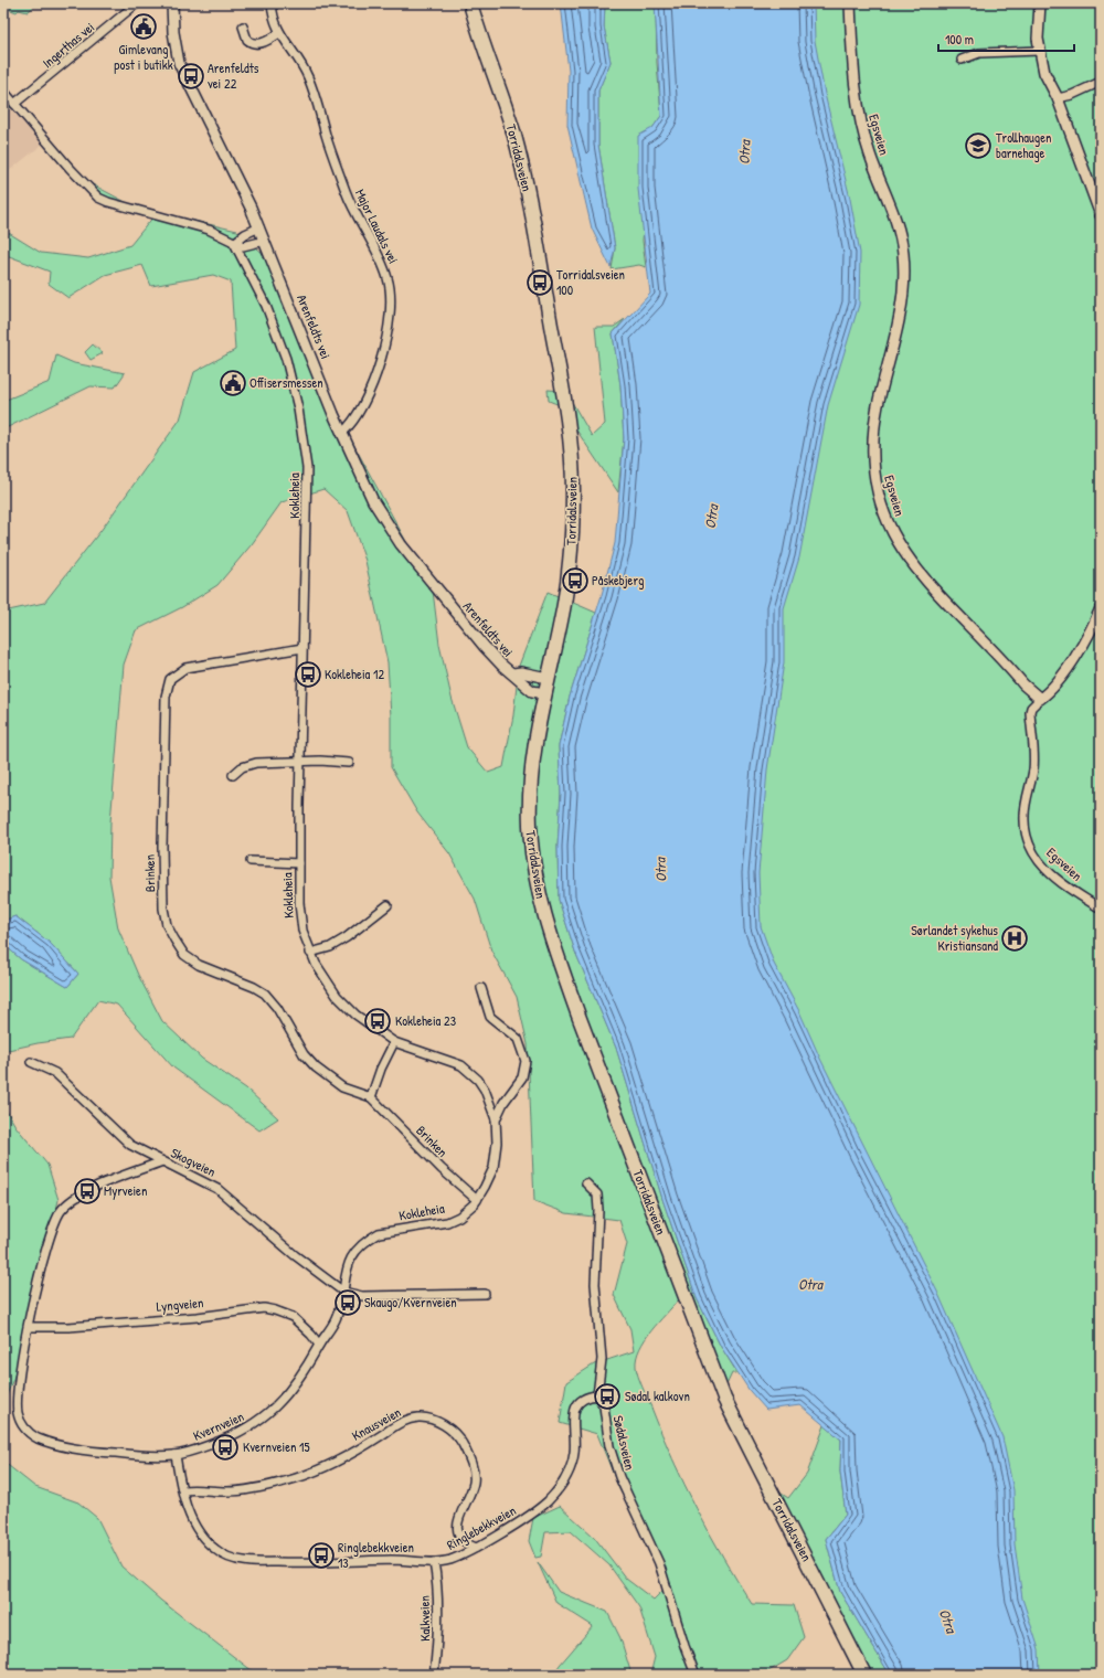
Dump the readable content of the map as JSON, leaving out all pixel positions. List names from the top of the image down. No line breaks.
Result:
{"streets":{"main road":["Torridalsveien"],"street":["Ingerthas vei","Egsveien","Major Laudals vei","Arenfeldts vei","Kokleheia","Brinken","Skogveien","Lyngveien","Knausveien","Kvernveien","Sødalsveien","Ringlebekkveien","Kalkveien"]},"crossings":[["Torridalsveien","Arenfeldts vei"],["Major Laudals vei","Arenfeldts vei"],["Kokleheia","Brinken"],["Kokleheia","Skogveien"],["Kokleheia","Kvernveien"],["Skogveien","Kvernveien"],["Lyngveien","Kvernveien"],["Knausveien","Ringlebekkveien"],["Kvernveien","Ringlebekkveien"],["Sødalsveien","Ringlebekkveien"],["Ringlebekkveien","Kalkveien"]],"water":["Otra"],"places":{"public building":["Gimlevang post i butikk","Offisersmessen"],"bus stop":["Arenfeldts vei 22","Torridalsveien 100","Påskebjerg","Kokleheia 12","Kokleheia 23","Myrveien","Skaugo/Kvernveien","Sødal kalkovn","Kvernveien 15","Ringlebekkveien 13"],"school or university":["Trollhaugen barnehage"],"hospital":["Sørlandet sykehus Kristiansand"]},"scale_bar":"100 m"}
